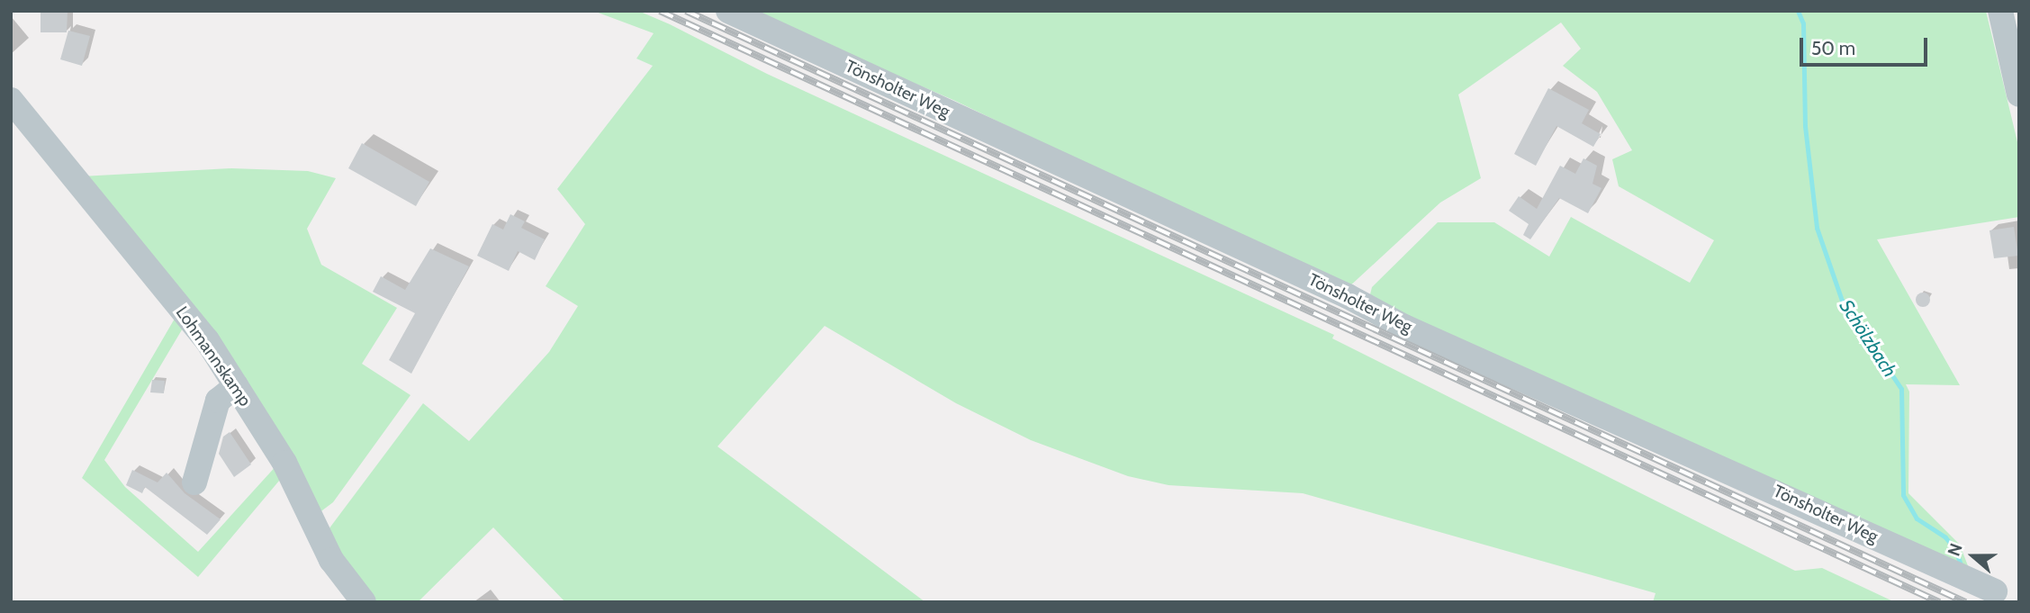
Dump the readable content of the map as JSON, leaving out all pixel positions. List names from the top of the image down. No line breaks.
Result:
{"streets":{"street":["Tönsholter Weg","Lohmannskamp"]},"water":["Schölzbach"],"scale_bar":"50 m","north":"left"}
